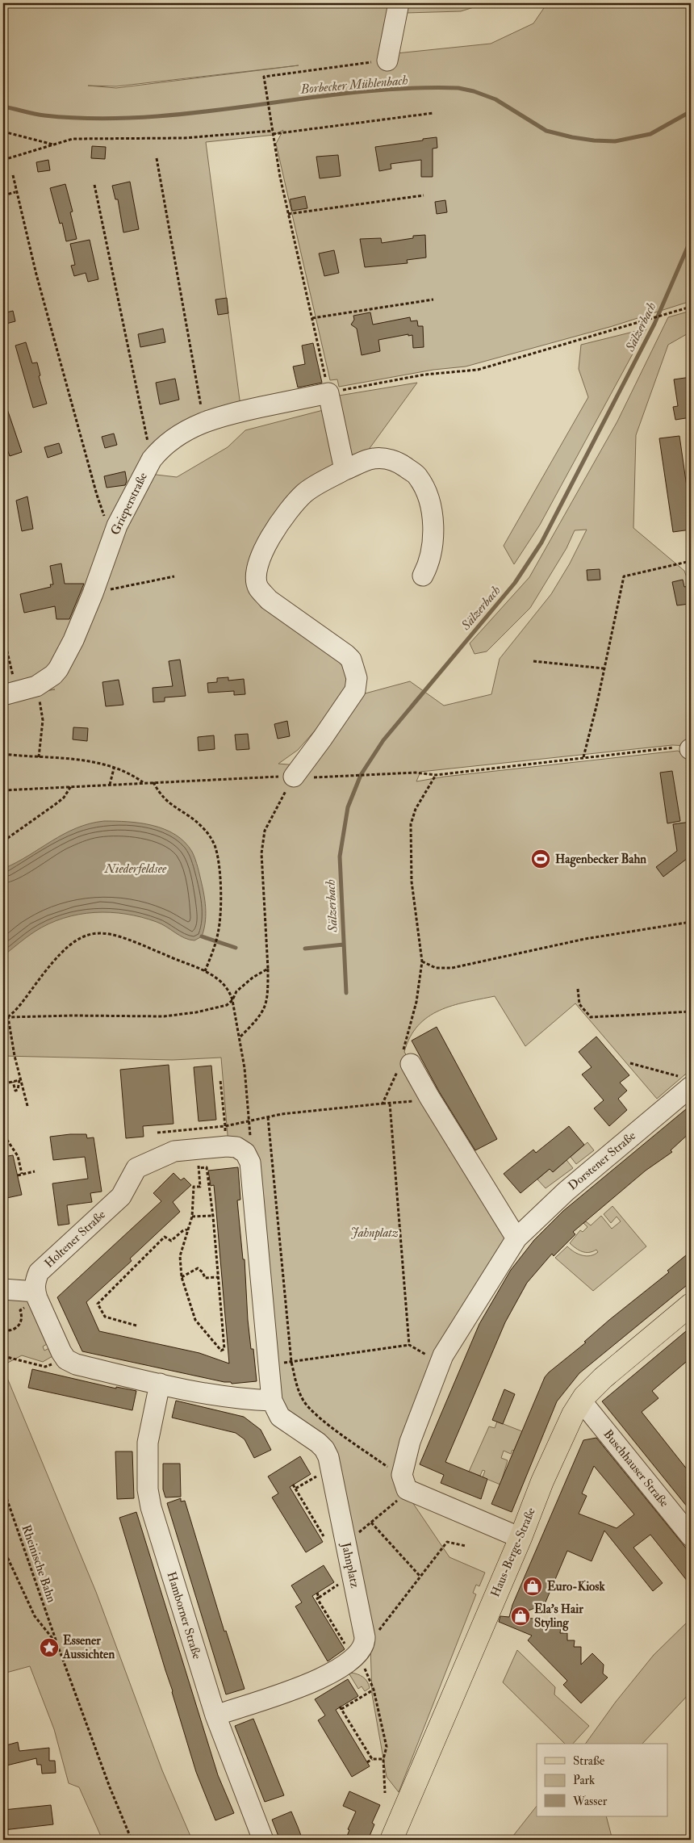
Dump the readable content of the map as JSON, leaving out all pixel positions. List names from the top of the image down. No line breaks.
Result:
{"streets":{"main road":["Haus-Berge-Straße"],"street":["Grieperstraße","Dorstener Straße","Holtener Straße","Buschhauser Straße","Jahnplatz","Hamborner Straße"],"path":["Rheinische Bahn"]},"crossings":[["Holtener Straße","Jahnplatz"],["Buschhauser Straße","Haus-Berge-Straße"]],"water":["Borbecker Mühlenbach","Sälzerbach","Niederfeldsee"],"parks":["Jahnplatz"],"places":{"sports":["Hagenbecker Bahn"],"shop":["Euro-Kiosk","Ela's Hair Styling"],"place":["Essener Aussichten"]},"legend":["Straße","Park","Wasser"]}
